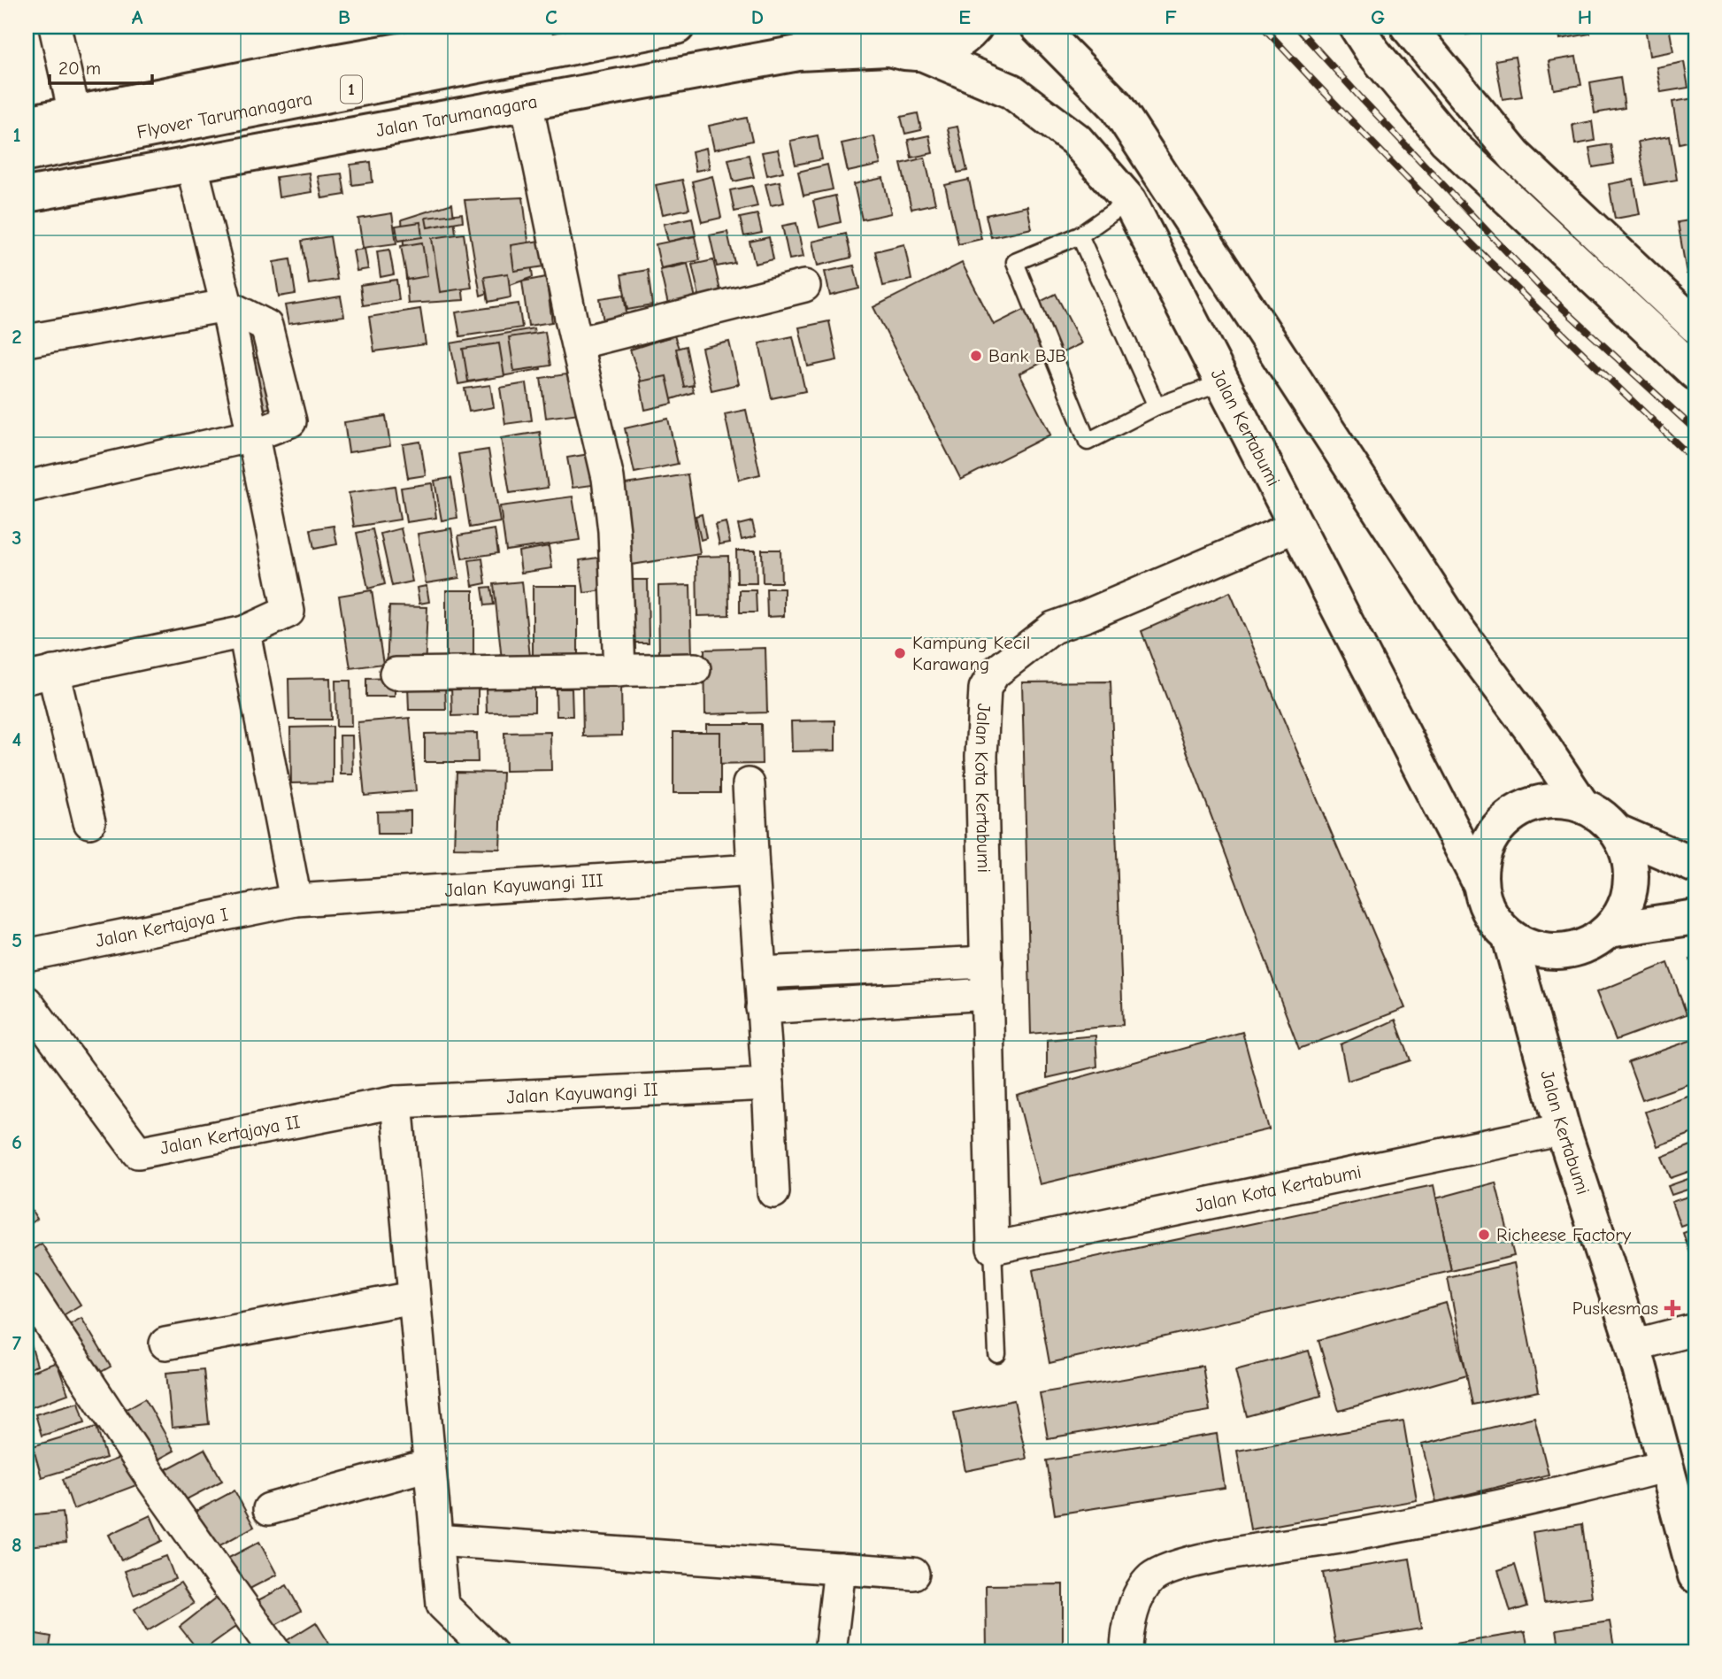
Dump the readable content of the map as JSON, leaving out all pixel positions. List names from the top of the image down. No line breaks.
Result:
{"streets":{"main road":["1","Flyover Tarumanagara","Jalan Tarumanagara","Jalan Kertabumi"],"street":["Jalan Kota Kertabumi","Jalan Kayuwangi III","Jalan Kertajaya I","Jalan Kayuwangi II","Jalan Kertajaya II"]},"crossings":[["Jalan Kertabumi","Jalan Kota Kertabumi"],["Jalan Kayuwangi III","Jalan Kertajaya I"],["Jalan Kayuwangi II","Jalan Kertajaya II"]],"places":{"other":["Bank BJB","Kampung Kecil Karawang","Richeese Factory"],"health":["Puskesmas"]},"scale_bar":"20 m","grid":{"columns":["A","B","C","D","E","F","G","H"],"rows":["1","2","3","4","5","6","7","8"]}}
